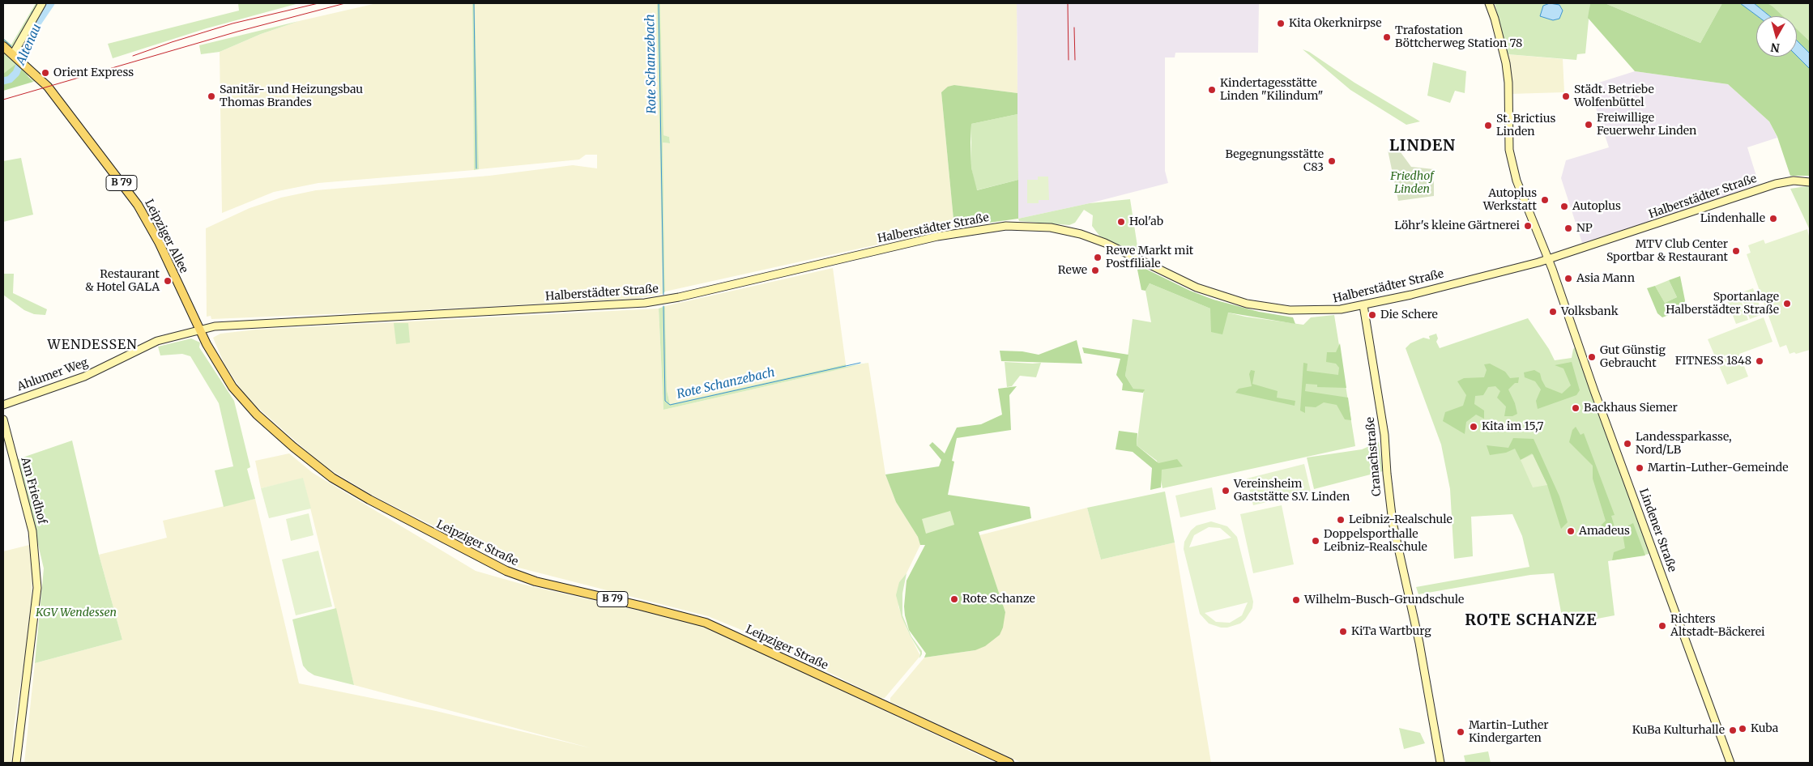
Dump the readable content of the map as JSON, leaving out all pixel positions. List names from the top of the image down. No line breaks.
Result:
{"streets":{"main road":["B 79","Halberstädter Straße","Leipziger Allee","Ahlumer Weg","Cranachstraße","Am Friedhof","Lindener Straße","Leipziger Straße"]},"crossings":[["B 79","Leipziger Allee"],["Halberstädter Straße","Leipziger Allee"],["Halberstädter Straße","Ahlumer Weg"],["Halberstädter Straße","Cranachstraße"],["Halberstädter Straße","Lindener Straße"],["Halberstädter Straße","Leipziger Straße"],["Leipziger Allee","Ahlumer Weg"],["Leipziger Allee","Leipziger Straße"],["Ahlumer Weg","Leipziger Straße"]],"districts":["LINDEN","WENDESSEN","ROTE SCHANZE"],"water":["Altenau","Rote Schanzebach"],"parks":["Friedhof Linden","KGV Wendessen"],"places":["Kita Okerknirpse","Trafostation Böttcherweg Station 78","Orient Express","Kindertagesstätte Linden \"Kilindum\"","Sanitär- und Heizungsbau Thomas Brandes","Städt. Betriebe Wolfenbüttel","Freiwillige Feuerwehr Linden","St. Brictius Linden","Begegnungsstätte C83","Autoplus Werkstatt","Autoplus","Lindenhalle","Hol'ab","Löhr's kleine Gärtnerei","NP","MTV Club Center Sportbar & Restaurant","Rewe Markt mit Postfiliale","Rewe","Asia Mann","Restaurant & Hotel GALA","Sportanlage Halberstädter Straße","Volksbank","Die Schere","Gut Günstig Gebraucht","FITNESS 1848","Backhaus Siemer","Kita im 15,7","Landessparkasse, Nord/LB","Martin-Luther-Gemeinde","Vereinsheim Gaststätte S.V. Linden","Leibniz-Realschule","Amadeus","Doppelsporthalle Leibniz-Realschule","Rote Schanze","Wilhelm-Busch-Grundschule","Richters Altstadt-Bäckerei","KiTa Wartburg","Kuba","KuBa Kulturhalle","Martin-Luther Kindergarten"],"north":"bottom"}
